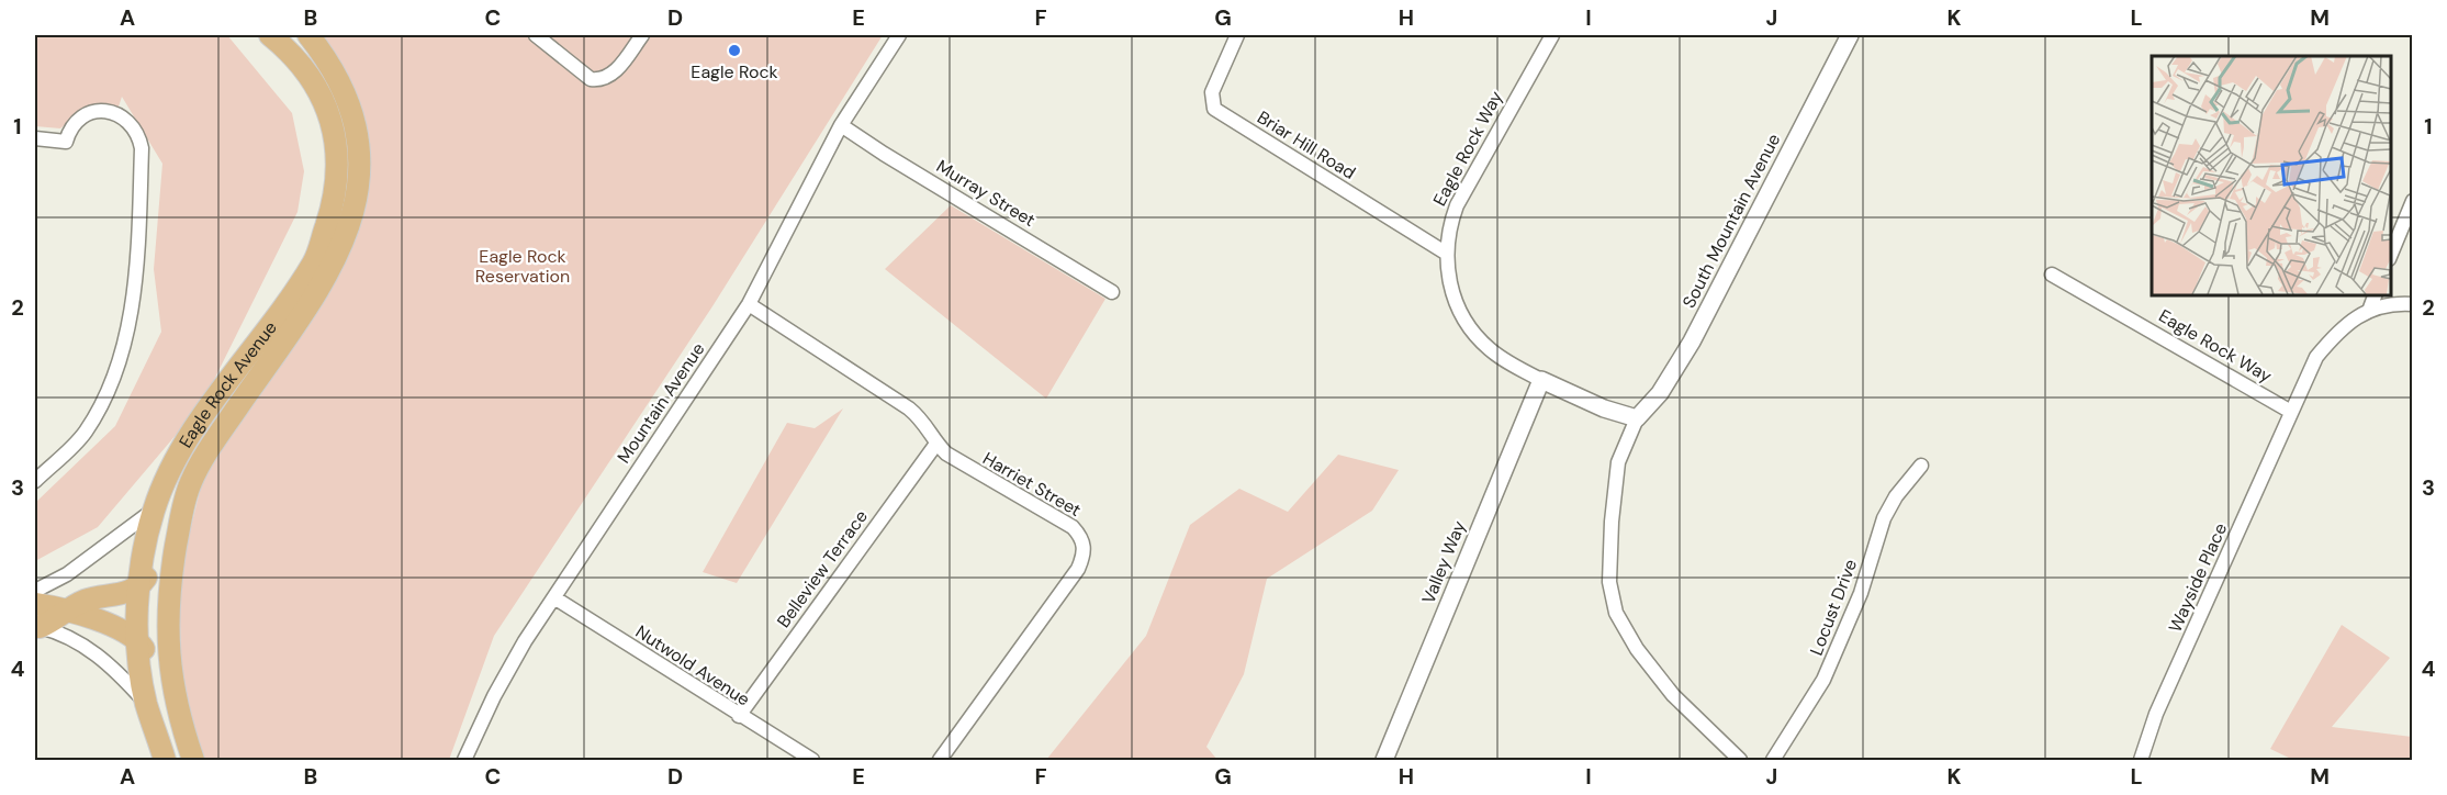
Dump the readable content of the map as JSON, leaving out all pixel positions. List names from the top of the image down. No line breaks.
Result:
{"streets":{"main road":["Eagle Rock Avenue"],"street":["Briar Hill Road","Eagle Rock Way","Murray Street","South Mountain Avenue","Mountain Avenue","Harriet Street","Valley Way","Belleview Terrace","Wayside Place","Locust Drive","Nutwold Avenue"]},"crossings":[["Briar Hill Road","Eagle Rock Way"],["Eagle Rock Way","South Mountain Avenue"],["Eagle Rock Way","Valley Way"],["Eagle Rock Way","Wayside Place"],["Murray Street","Mountain Avenue"],["Mountain Avenue","Harriet Street"],["Mountain Avenue","Nutwold Avenue"],["Harriet Street","Belleview Terrace"],["Belleview Terrace","Nutwold Avenue"]],"parks":["Eagle Rock Reservation"],"places":["Eagle Rock"],"grid":{"columns":["A","B","C","D","E","F","G","H","I","J","K","L","M"],"rows":["1","2","3","4"]}}
